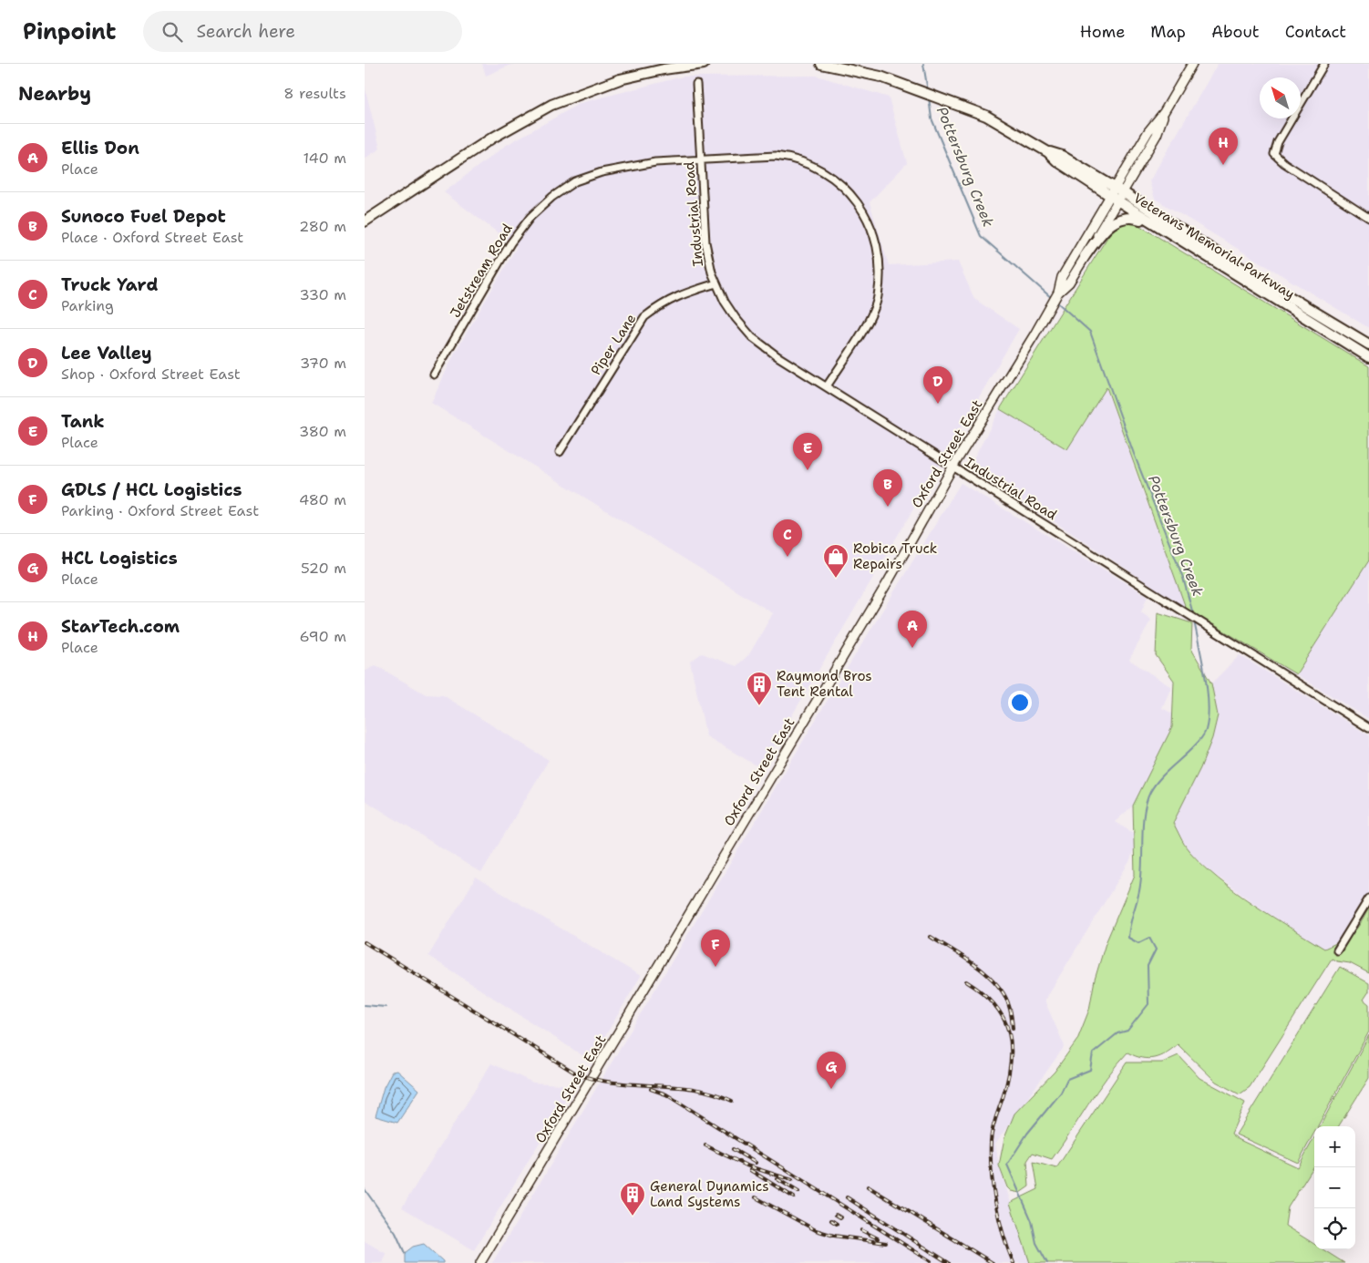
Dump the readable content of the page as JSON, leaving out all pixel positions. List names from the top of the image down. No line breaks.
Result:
{"streets":{"highway":["Veterans Memorial Parkway"],"main road":["Oxford Street East"],"street":["Industrial Road","Jetstream Road","Piper Lane"]},"crossings":[["Industrial Road","Jetstream Road"],["Industrial Road","Piper Lane"],["Industrial Road","Oxford Street East"],["Veterans Memorial Parkway","Oxford Street East"]],"water":["Pottersburg Creek"],"places":{"shop":["Robica Truck Repairs"],"building":["Raymond Bros Tent Rental","General Dynamics Land Systems"]},"north":"top left","page":{"header":"Pinpoint","search":"Search here","nav":["Home","Map","About","Contact"],"heading":["Nearby","8 results"],"list":[{"mark":"A","name":"Ellis Don","note":"Place","value":"140 m"},{"mark":"B","name":"Sunoco Fuel Depot","note":"Place · Oxford Street East","value":"280 m"},{"mark":"C","name":"Truck Yard","note":"Parking","value":"330 m"},{"mark":"D","name":"Lee Valley","note":"Shop · Oxford Street East","value":"370 m"},{"mark":"E","name":"Tank","note":"Place","value":"380 m"},{"mark":"F","name":"GDLS / HCL Logistics","note":"Parking · Oxford Street East","value":"480 m"},{"mark":"G","name":"HCL Logistics","note":"Place","value":"520 m"},{"mark":"H","name":"StarTech.com","note":"Place","value":"690 m"}],"pins":["H","D","E","B","C","A","F","G"],"map_buttons":["+","−"]}}
